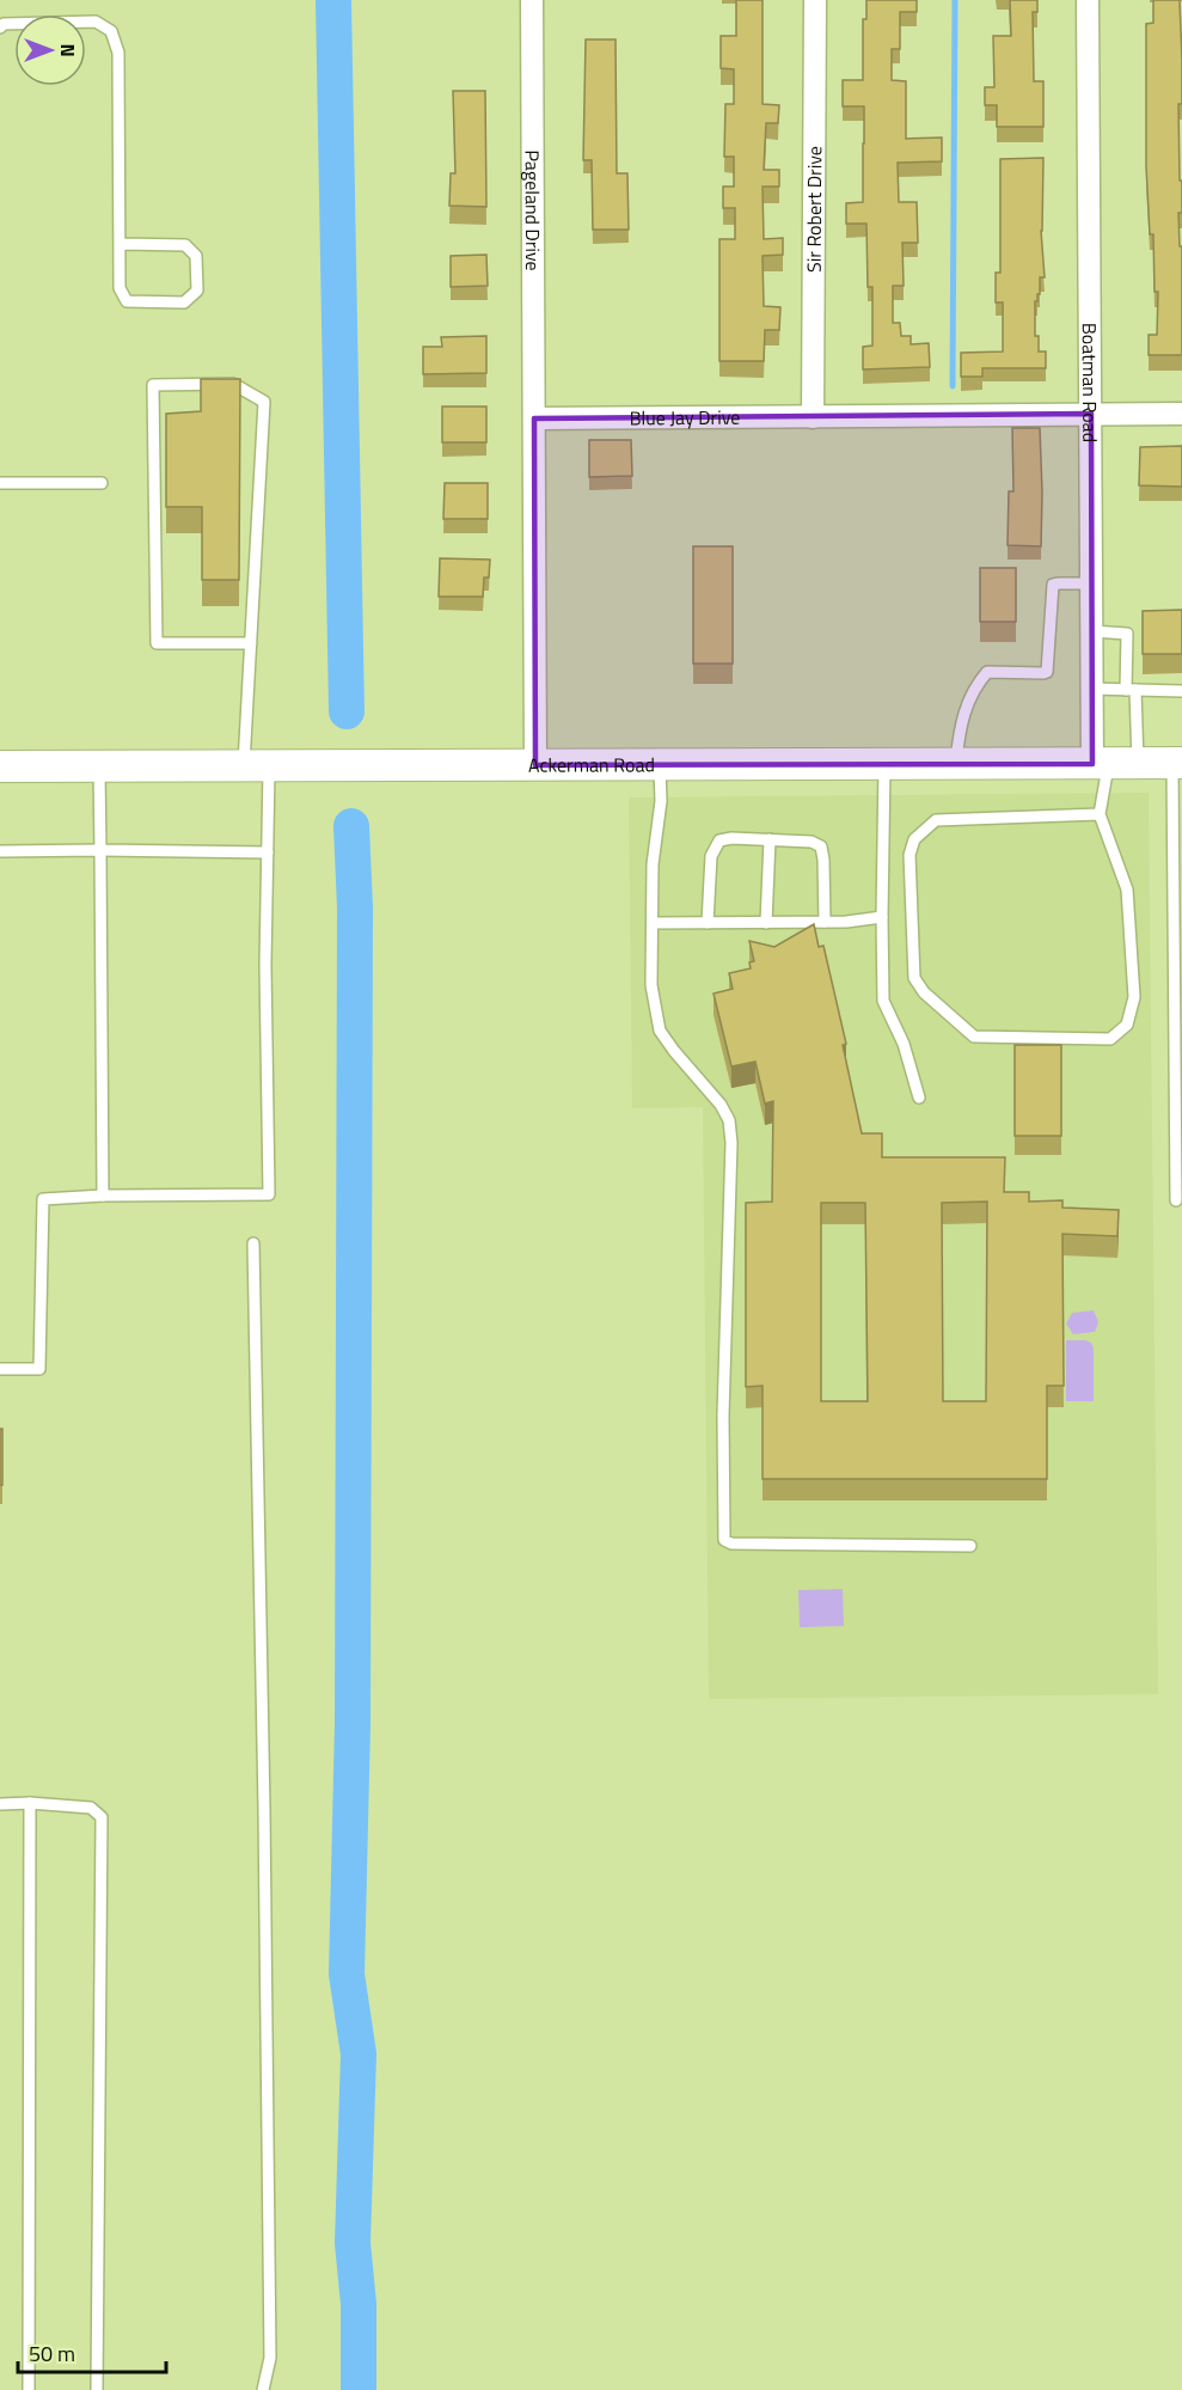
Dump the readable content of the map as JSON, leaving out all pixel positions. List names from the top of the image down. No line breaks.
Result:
{"streets":{"street":["Sir Robert Drive","Pageland Drive","Boatman Road","Blue Jay Drive","Ackerman Road"]},"crossings":[["Sir Robert Drive","Blue Jay Drive"],["Pageland Drive","Blue Jay Drive"],["Boatman Road","Blue Jay Drive"],["Boatman Road","Ackerman Road"]],"scale_bar":"50 m","north":"right"}
